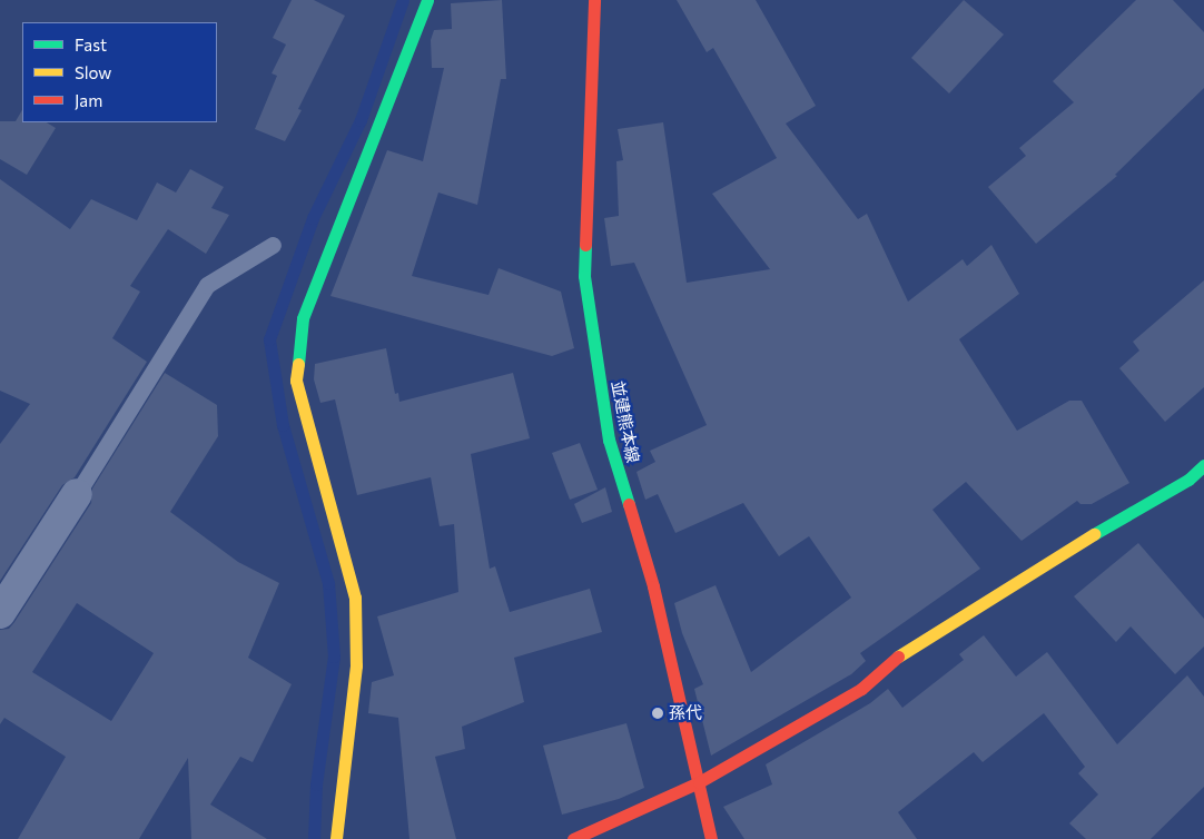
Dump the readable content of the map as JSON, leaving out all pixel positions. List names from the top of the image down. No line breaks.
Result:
{"streets":{"street":["並建熊本線"]},"places":["孫代"],"legend":["Fast","Slow","Jam"]}
